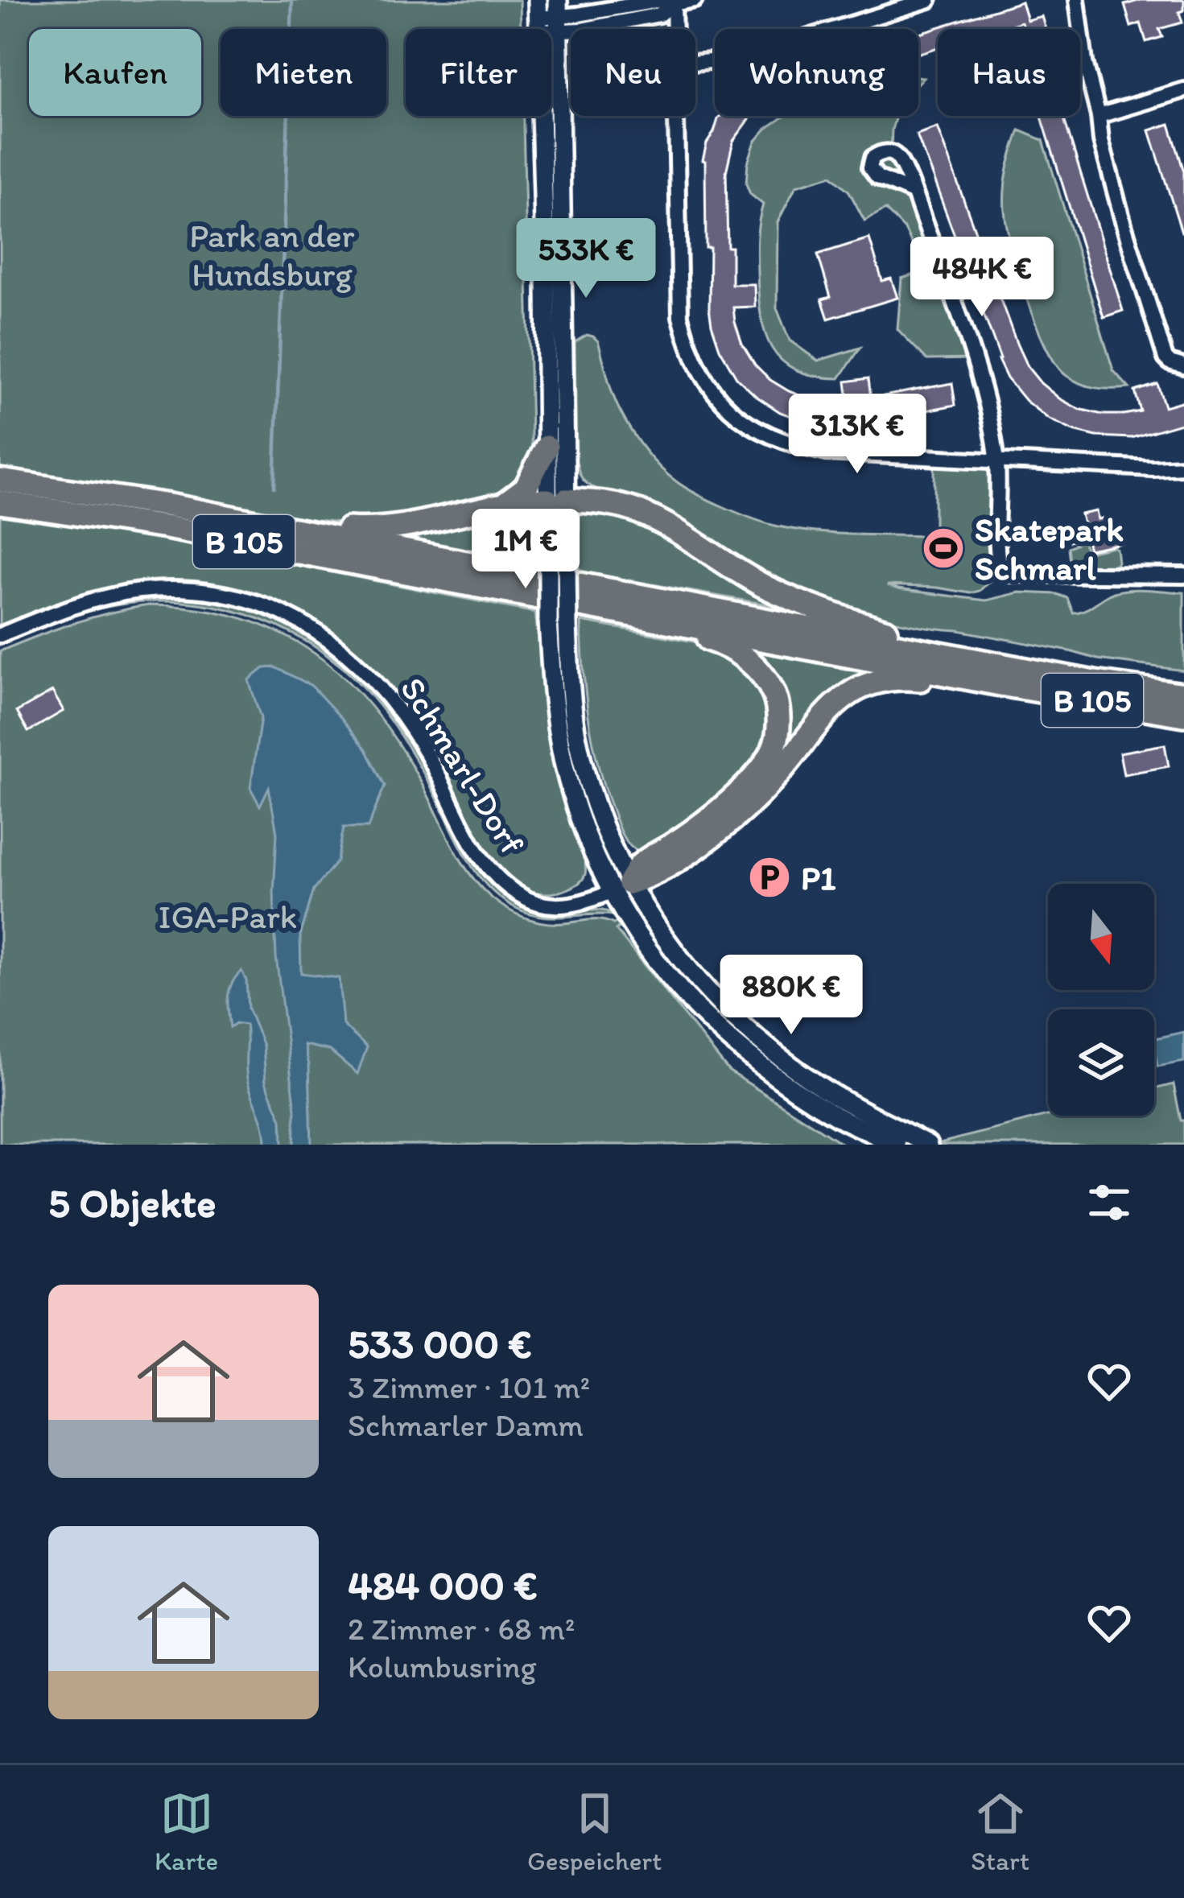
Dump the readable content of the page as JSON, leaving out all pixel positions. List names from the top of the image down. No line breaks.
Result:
{"streets":{"highway":["B 105"],"street":["Schmarl-Dorf"]},"parks":["Park an der Hundsburg","IGA-Park"],"places":{"sports":["Skatepark Schmarl"],"parking":["P1"]},"north":"bottom","page":{"chip":["Kaufen","Mieten","Filter","Neu","Wohnung","Haus"],"price":["533K €","484K €","313K €","1M €","880K €"],"heading":"5 Objekte","list":[{"name":"533 000 €","note":"3 Zimmer · 101 m² · Schmarler Damm"},{"name":"484 000 €","note":"2 Zimmer · 68 m² · Kolumbusring"}],"tabs":["Karte","Gespeichert","Start"]}}
